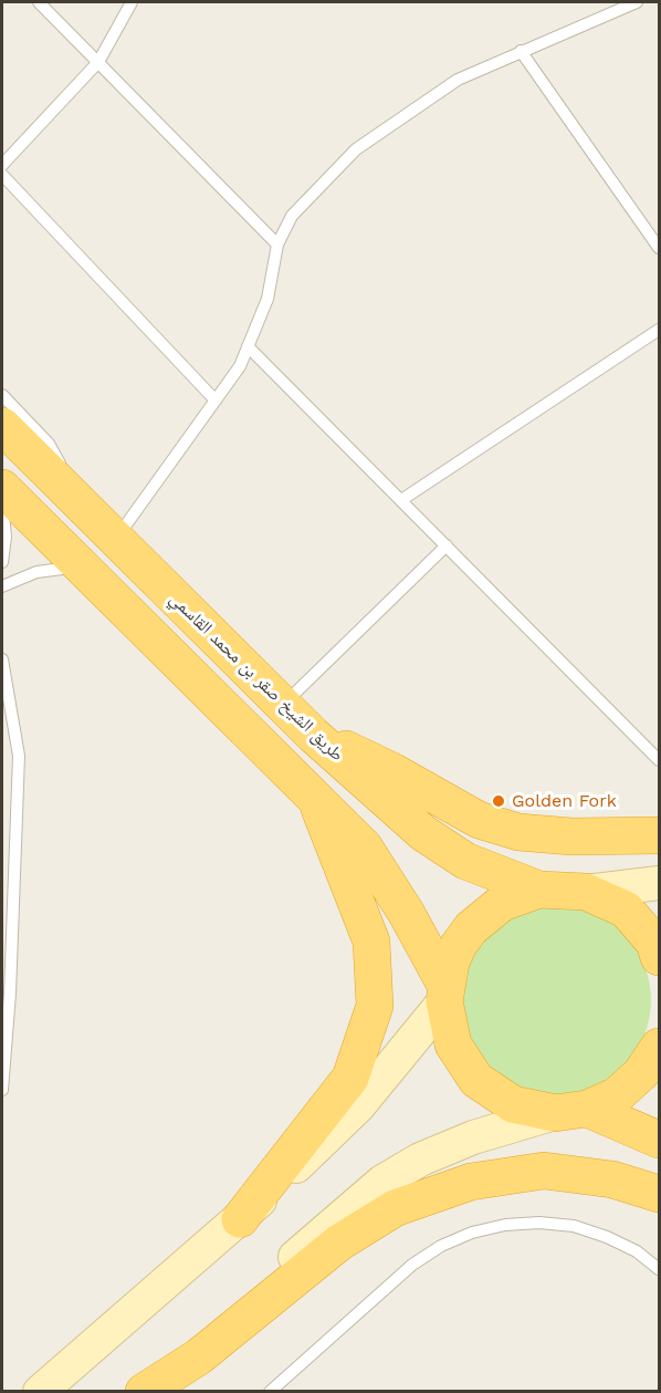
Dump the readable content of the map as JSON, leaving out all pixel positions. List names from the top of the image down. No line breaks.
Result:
{"streets":{"highway":["طريق الشيخ صقر بن محمد القاسمي"]},"places":["Golden Fork"]}
